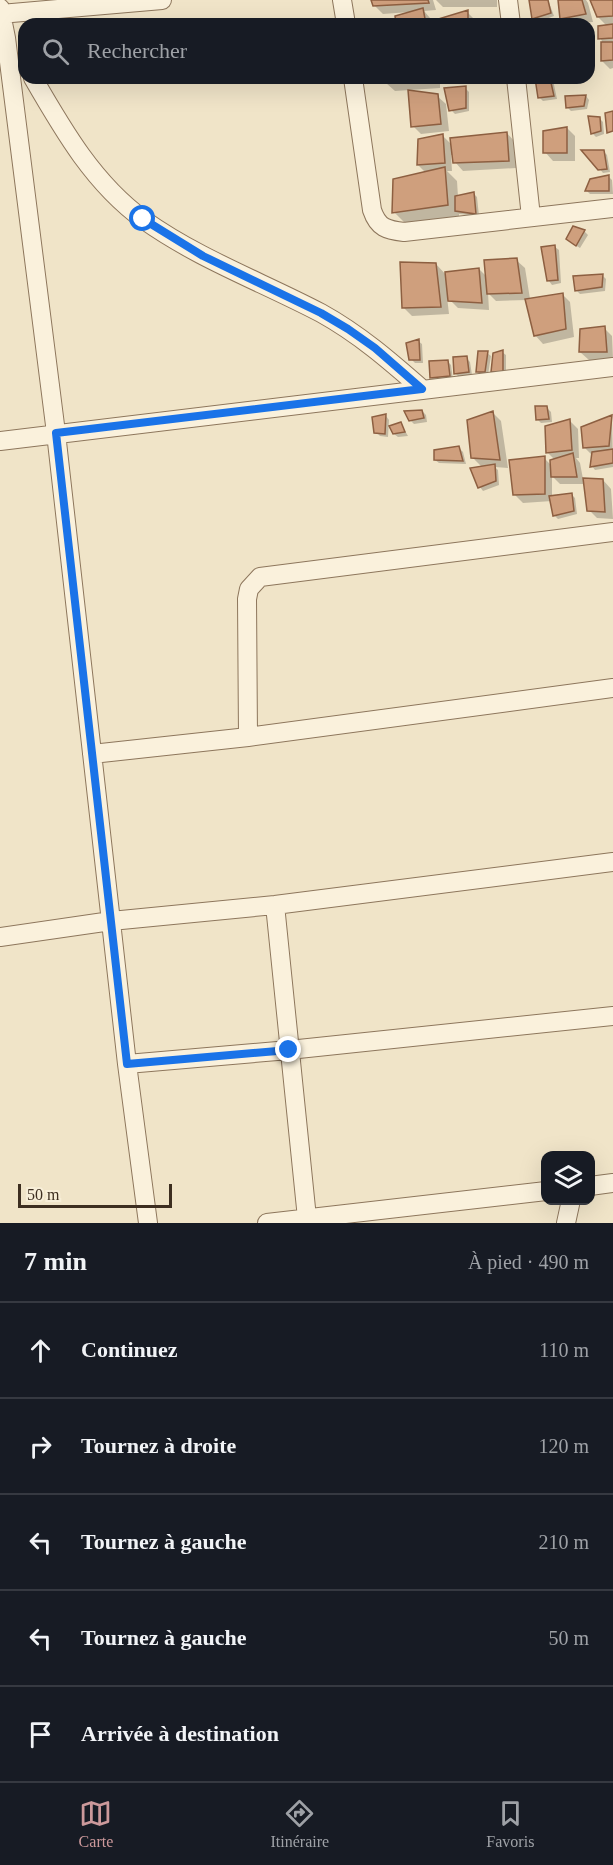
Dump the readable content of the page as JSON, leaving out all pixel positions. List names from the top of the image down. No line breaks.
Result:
{"scale_bar":"50 m","page":{"search":"Rechercher","scale":"50 m","heading":["7 min","À pied · 490 m"],"list":[["Continuez","110 m"],["Tournez à droite","120 m"],["Tournez à gauche","210 m"],["Tournez à gauche","50 m"],"Arrivée à destination"],"nav":["Carte","Itinéraire","Favoris"]}}
